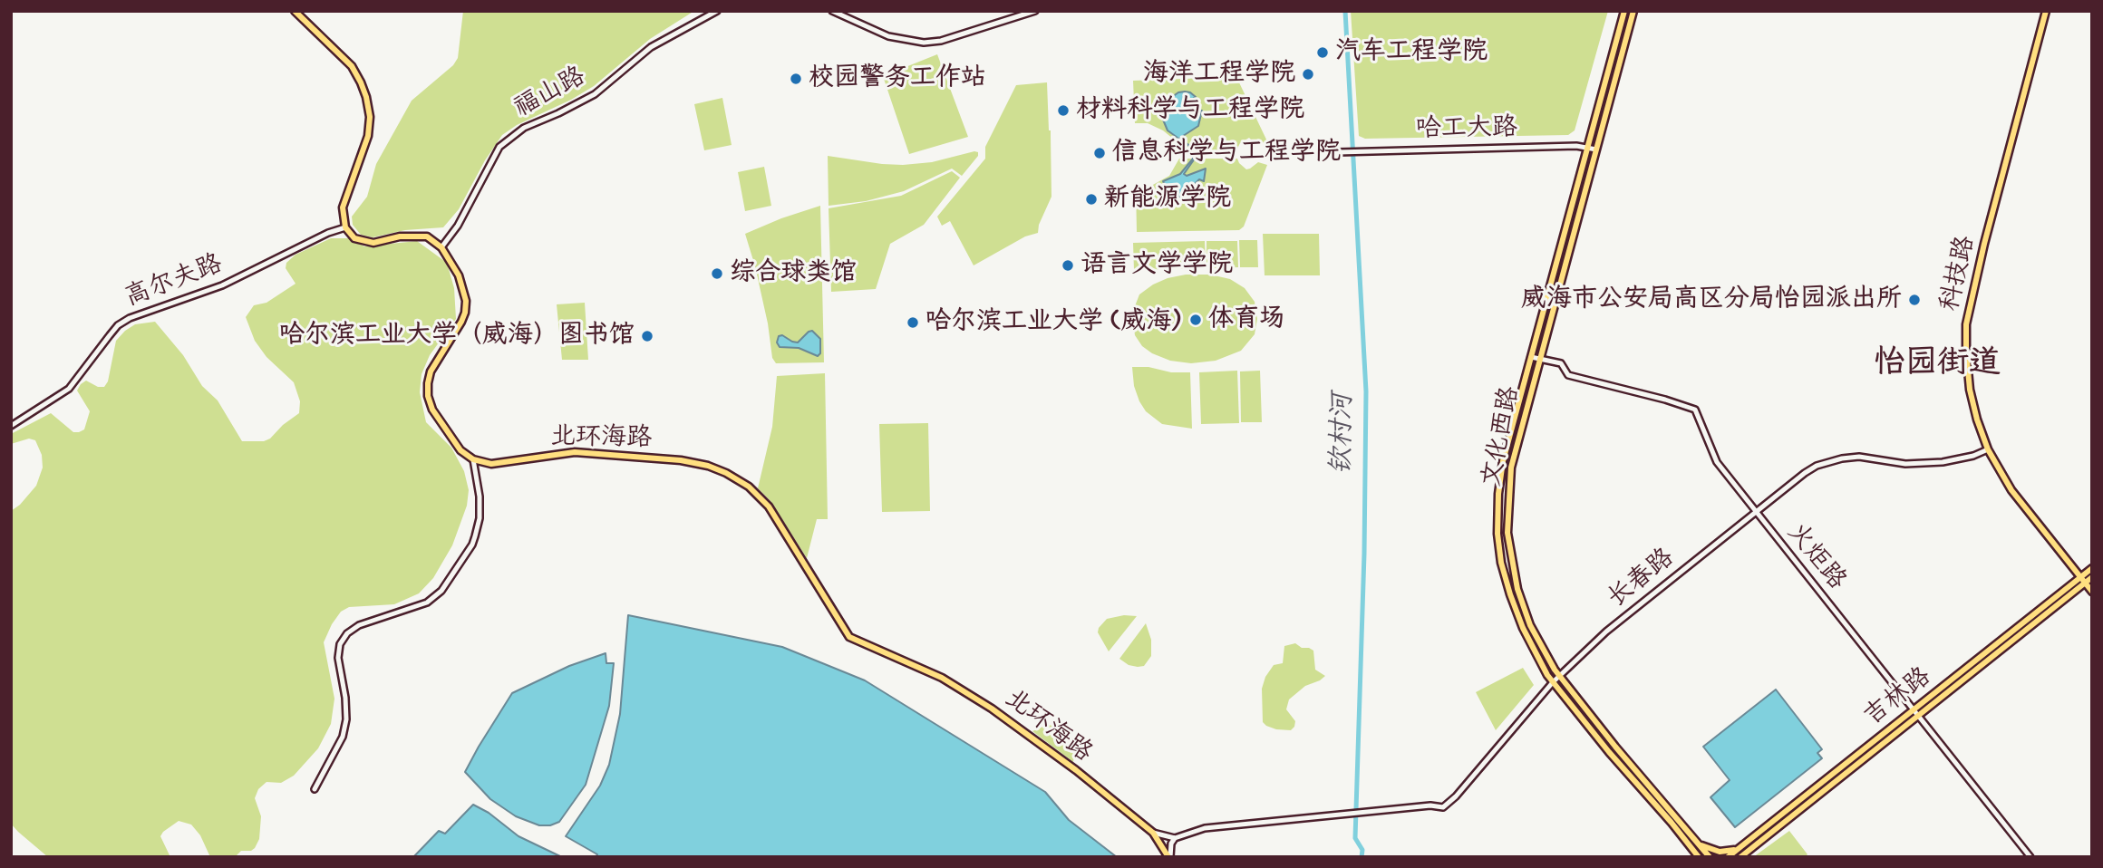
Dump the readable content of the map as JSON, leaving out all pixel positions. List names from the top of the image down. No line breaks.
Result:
{"streets":{"main road":["科技路","文化西路","北环海路","吉林路"],"street":["福山路","哈工大路","高尔夫路","火炬路","长春路"]},"crossings":[["哈工大路","文化西路"],["科技路","长春路"],["科技路","吉林路"],["文化西路","火炬路"],["文化西路","长春路"],["火炬路","长春路"],["火炬路","吉林路"]],"districts":["怡园街道"],"water":["钦村河"],"places":["汽车工程学院","海洋工程学院","校园警务工作站","材料科学与工程学院","信息科学与工程学院","新能源学院","语言文学学院","综合球类馆","威海市公安局高区分局怡园派出所","体育场","哈尔滨工业大学 (威海)","哈尔滨工业大学（威海）图书馆"]}
